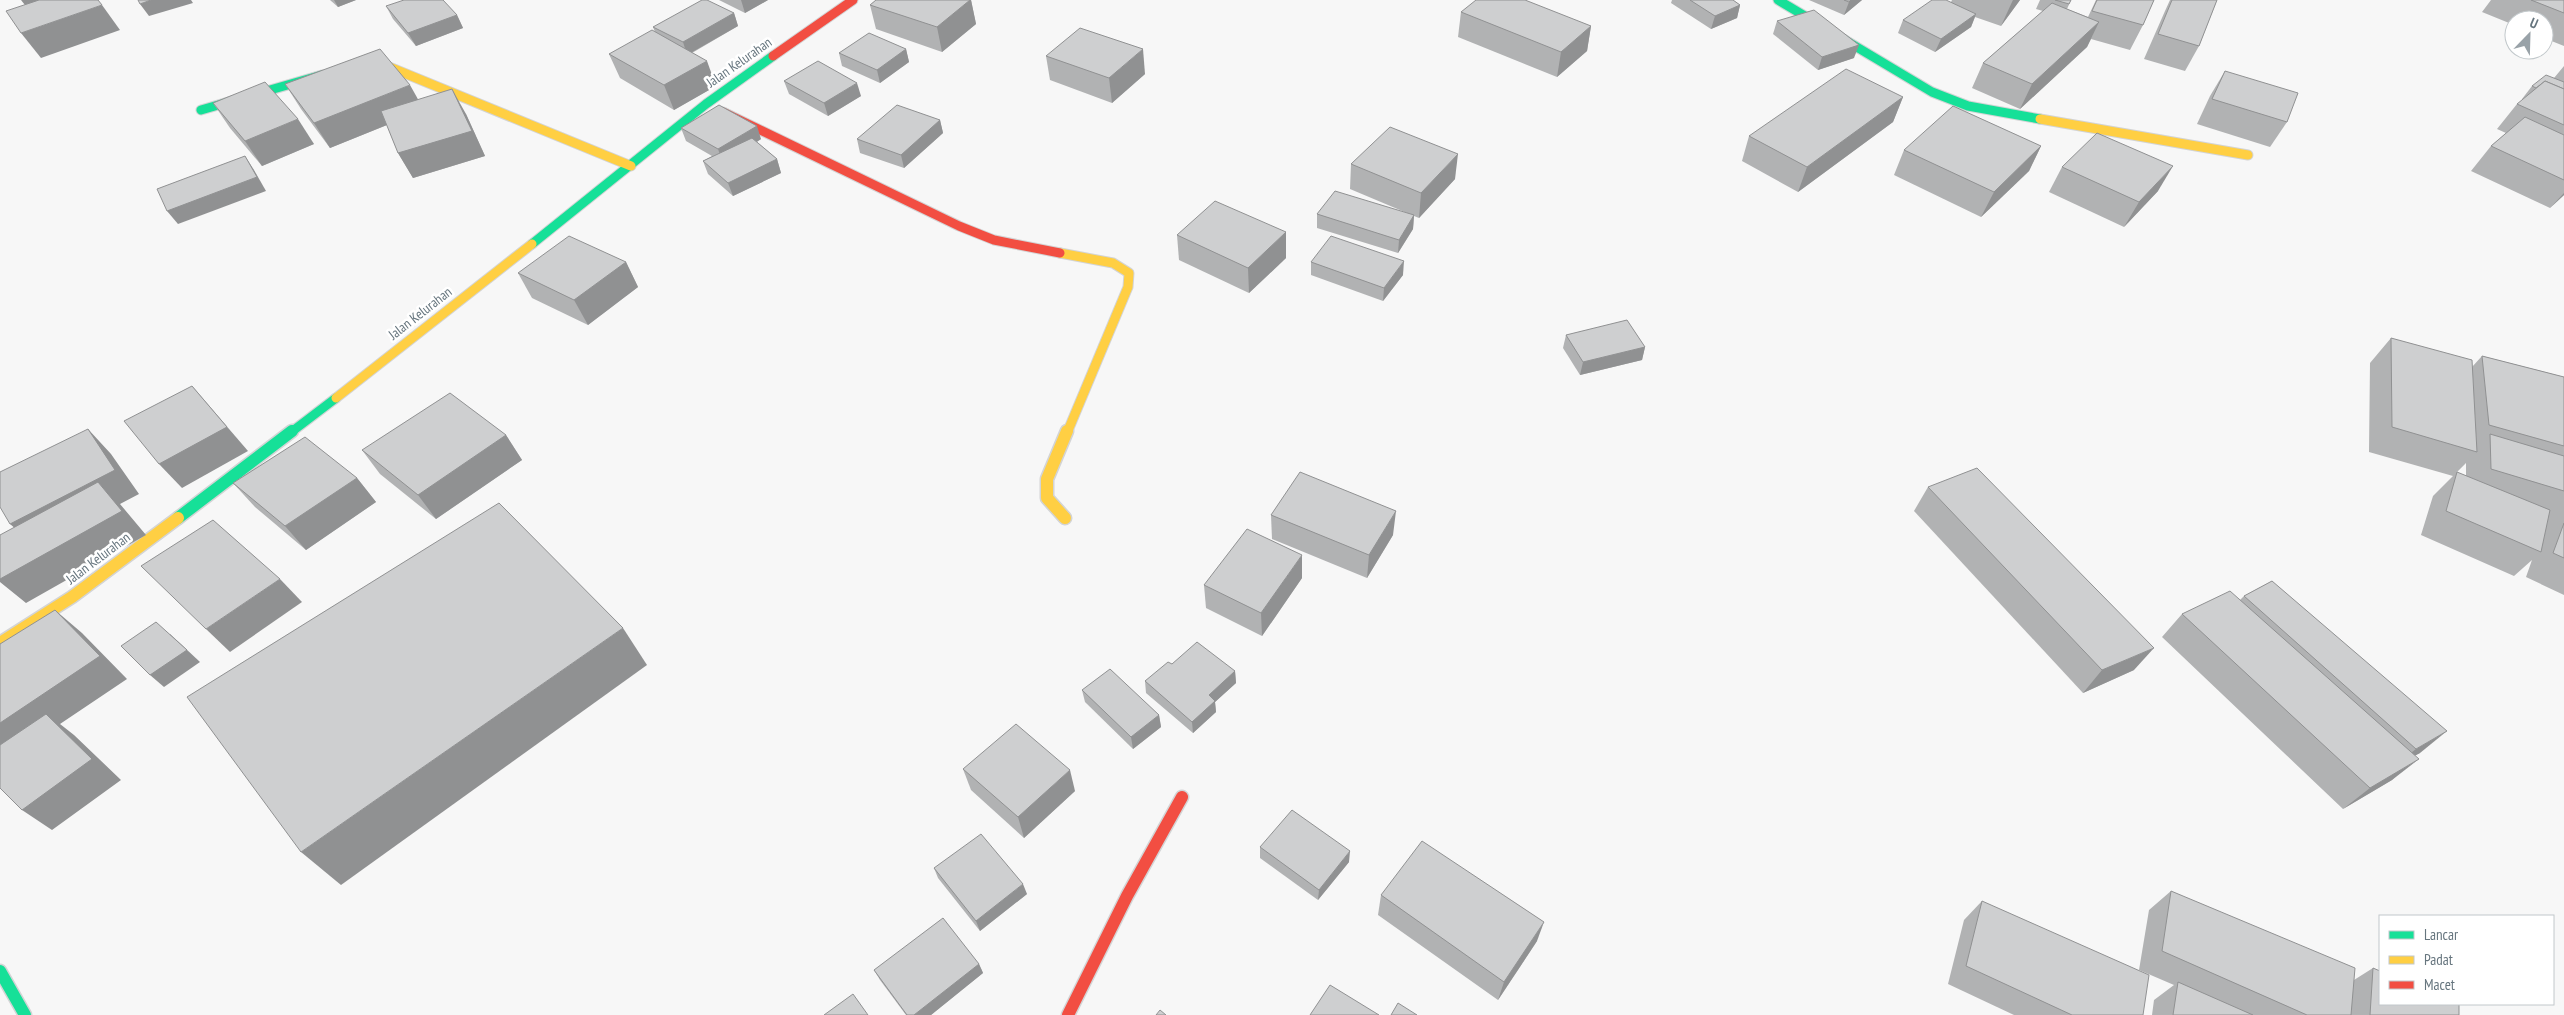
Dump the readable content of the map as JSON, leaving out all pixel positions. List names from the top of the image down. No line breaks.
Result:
{"streets":{"street":["Jalan Kelurahan"]},"legend":["Lancar","Padat","Macet"],"north":"top right"}
